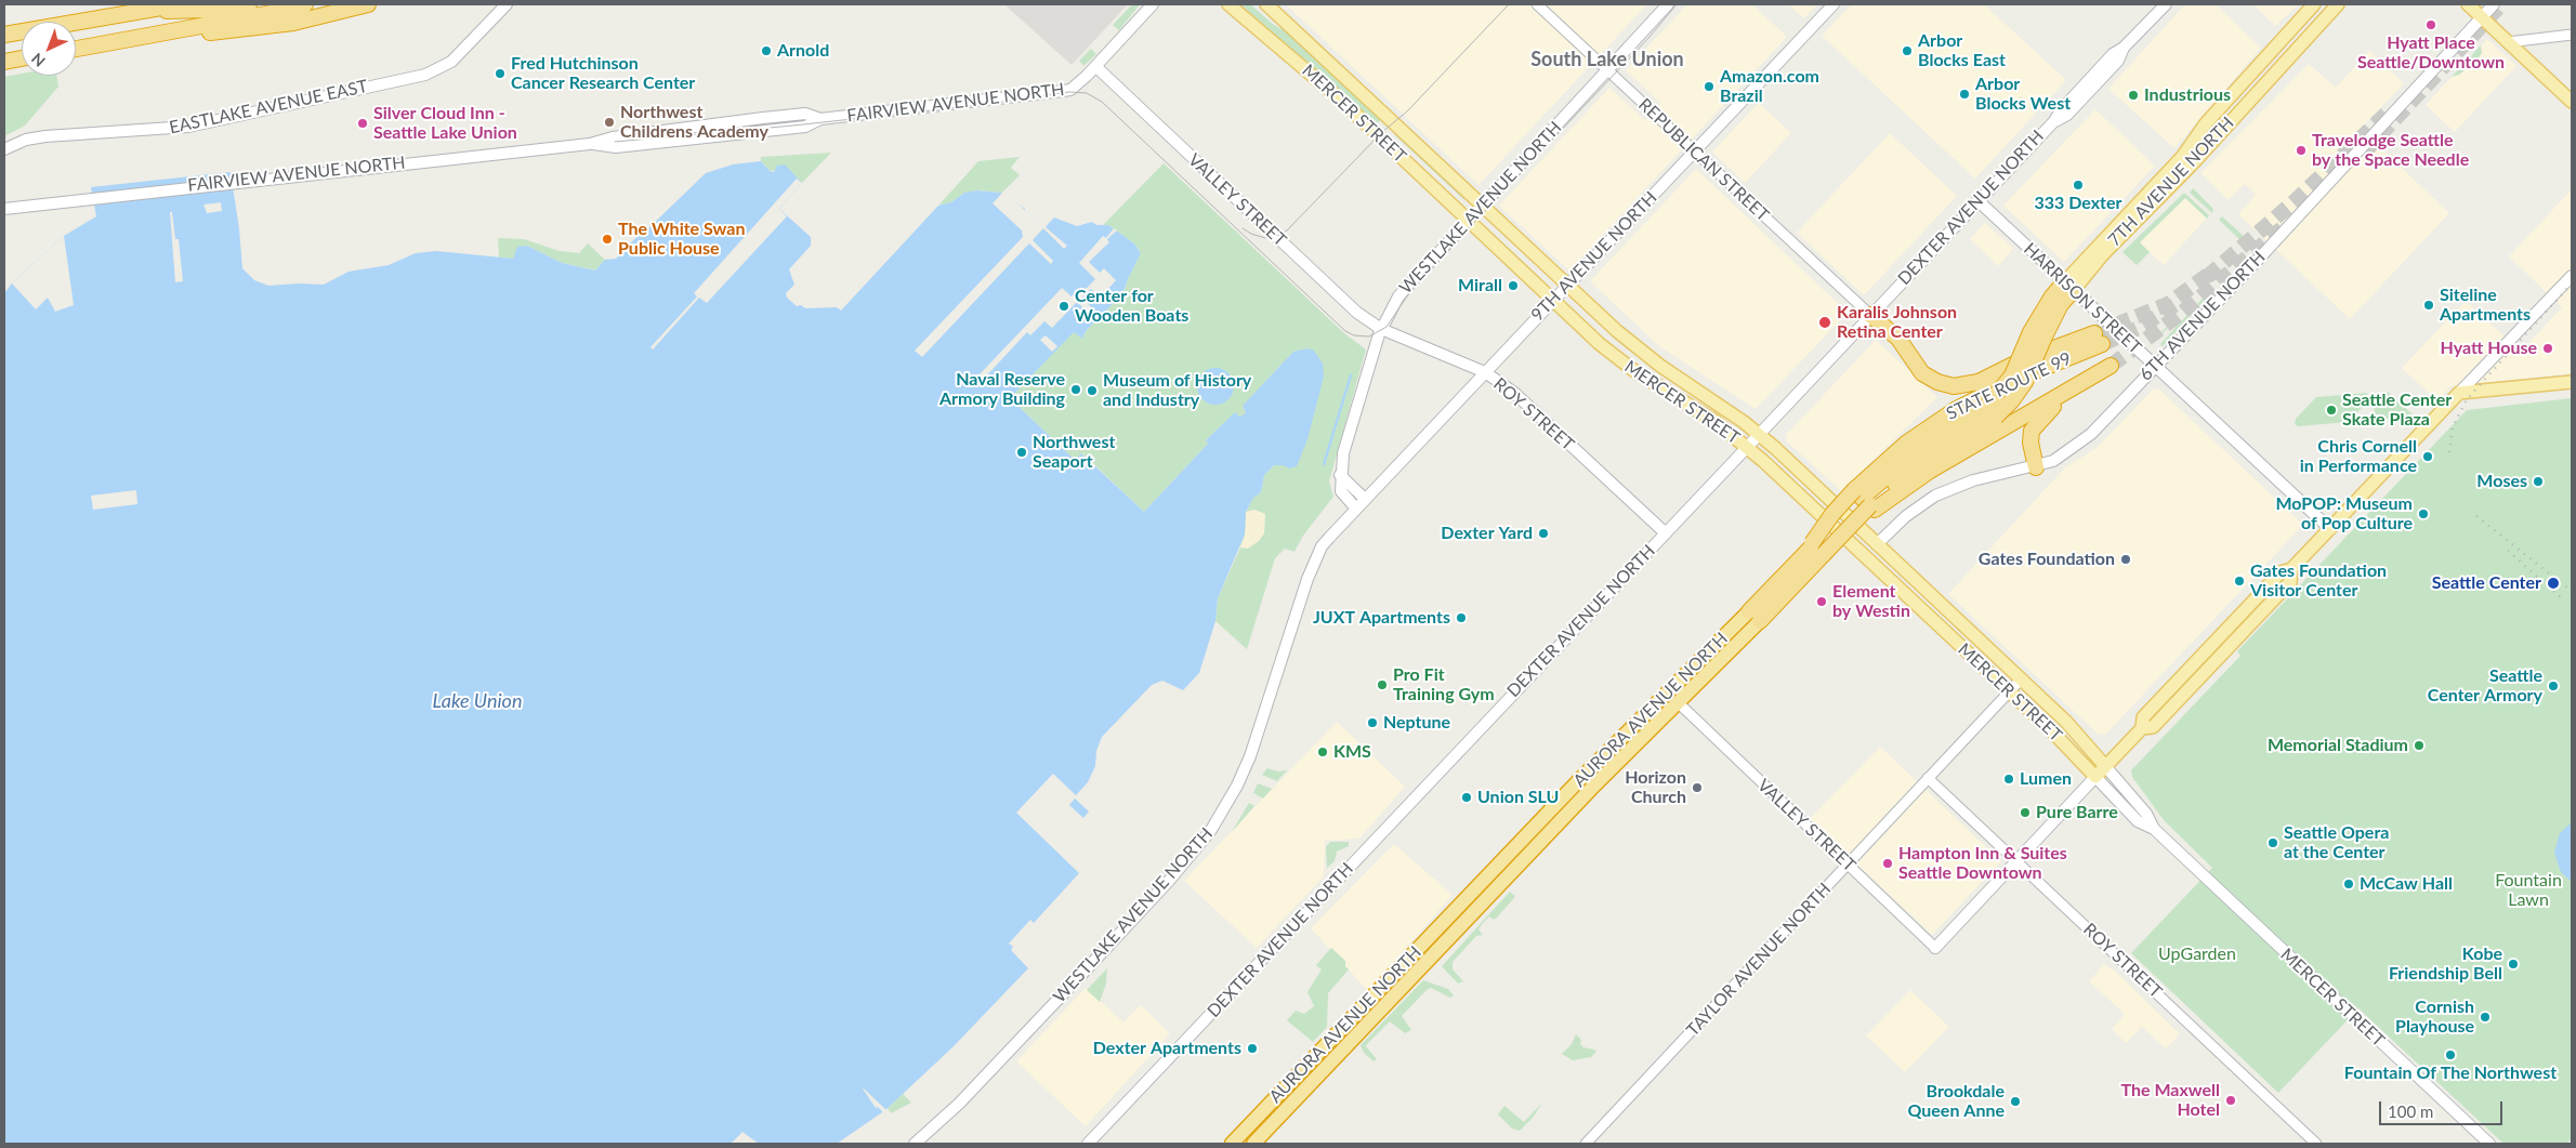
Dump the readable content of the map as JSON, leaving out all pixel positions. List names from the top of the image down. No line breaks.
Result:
{"streets":{"highway":["STATE ROUTE 99","AURORA AVENUE NORTH"],"main road":["FAIRVIEW AVENUE NORTH","EASTLAKE AVENUE EAST","MERCER STREET","7TH AVENUE NORTH","VALLEY STREET","WESTLAKE AVENUE NORTH","DEXTER AVENUE NORTH","9TH AVENUE NORTH","HARRISON STREET","6TH AVENUE NORTH","ROY STREET"],"street":["REPUBLICAN STREET","TAYLOR AVENUE NORTH"]},"crossings":[["FAIRVIEW AVENUE NORTH","VALLEY STREET"],["MERCER STREET","WESTLAKE AVENUE NORTH"],["MERCER STREET","DEXTER AVENUE NORTH"],["MERCER STREET","9TH AVENUE NORTH"],["MERCER STREET","6TH AVENUE NORTH"],["MERCER STREET","TAYLOR AVENUE NORTH"],["REPUBLICAN STREET","WESTLAKE AVENUE NORTH"],["REPUBLICAN STREET","DEXTER AVENUE NORTH"],["REPUBLICAN STREET","9TH AVENUE NORTH"],["REPUBLICAN STREET","STATE ROUTE 99"],["7TH AVENUE NORTH","HARRISON STREET"],["7TH AVENUE NORTH","AURORA AVENUE NORTH"],["VALLEY STREET","WESTLAKE AVENUE NORTH"],["VALLEY STREET","ROY STREET"],["VALLEY STREET","AURORA AVENUE NORTH"],["VALLEY STREET","TAYLOR AVENUE NORTH"],["WESTLAKE AVENUE NORTH","9TH AVENUE NORTH"],["WESTLAKE AVENUE NORTH","ROY STREET"],["DEXTER AVENUE NORTH","HARRISON STREET"],["DEXTER AVENUE NORTH","STATE ROUTE 99"],["DEXTER AVENUE NORTH","ROY STREET"],["9TH AVENUE NORTH","ROY STREET"],["HARRISON STREET","6TH AVENUE NORTH"],["HARRISON STREET","AURORA AVENUE NORTH"],["STATE ROUTE 99","AURORA AVENUE NORTH"],["ROY STREET","TAYLOR AVENUE NORTH"]],"districts":["South Lake Union"],"water":["Lake Union"],"parks":["Fountain Lawn","UpGarden"],"places":["Hyatt Place Seattle/Downtown","Arnold","Arbor Blocks East","Fred Hutchinson Cancer Research Center","Amazon.com Brazil","Arbor Blocks West","Industrious","Northwest Childrens Academy","Silver Cloud Inn - Seattle Lake Union","Travelodge Seattle by the Space Needle","333 Dexter","The White Swan Public House","Mirall","Siteline Apartments","Center for Wooden Boats","Karalis Johnson Retina Center","Hyatt House","Naval Reserve Armory Building","Museum of History and Industry","Seattle Center Skate Plaza","Northwest Seaport","Chris Cornell in Performance","Moses","MoPOP: Museum of Pop Culture","Dexter Yard","Gates Foundation","Gates Foundation Visitor Center","Seattle Center","Element by Westin","JUXT Apartments","Pro Fit Training Gym","Seattle Center Armory","Neptune","Memorial Stadium","KMS","Lumen","Horizon Church","Union SLU","Pure Barre","Seattle Opera at the Center","Hampton Inn & Suites Seattle Downtown","McCaw Hall","Kobe Friendship Bell","Cornish Playhouse","Dexter Apartments","Fountain Of The Northwest","The Maxwell Hotel","Brookdale Queen Anne"],"scale_bar":"100 m","north":"bottom left"}
